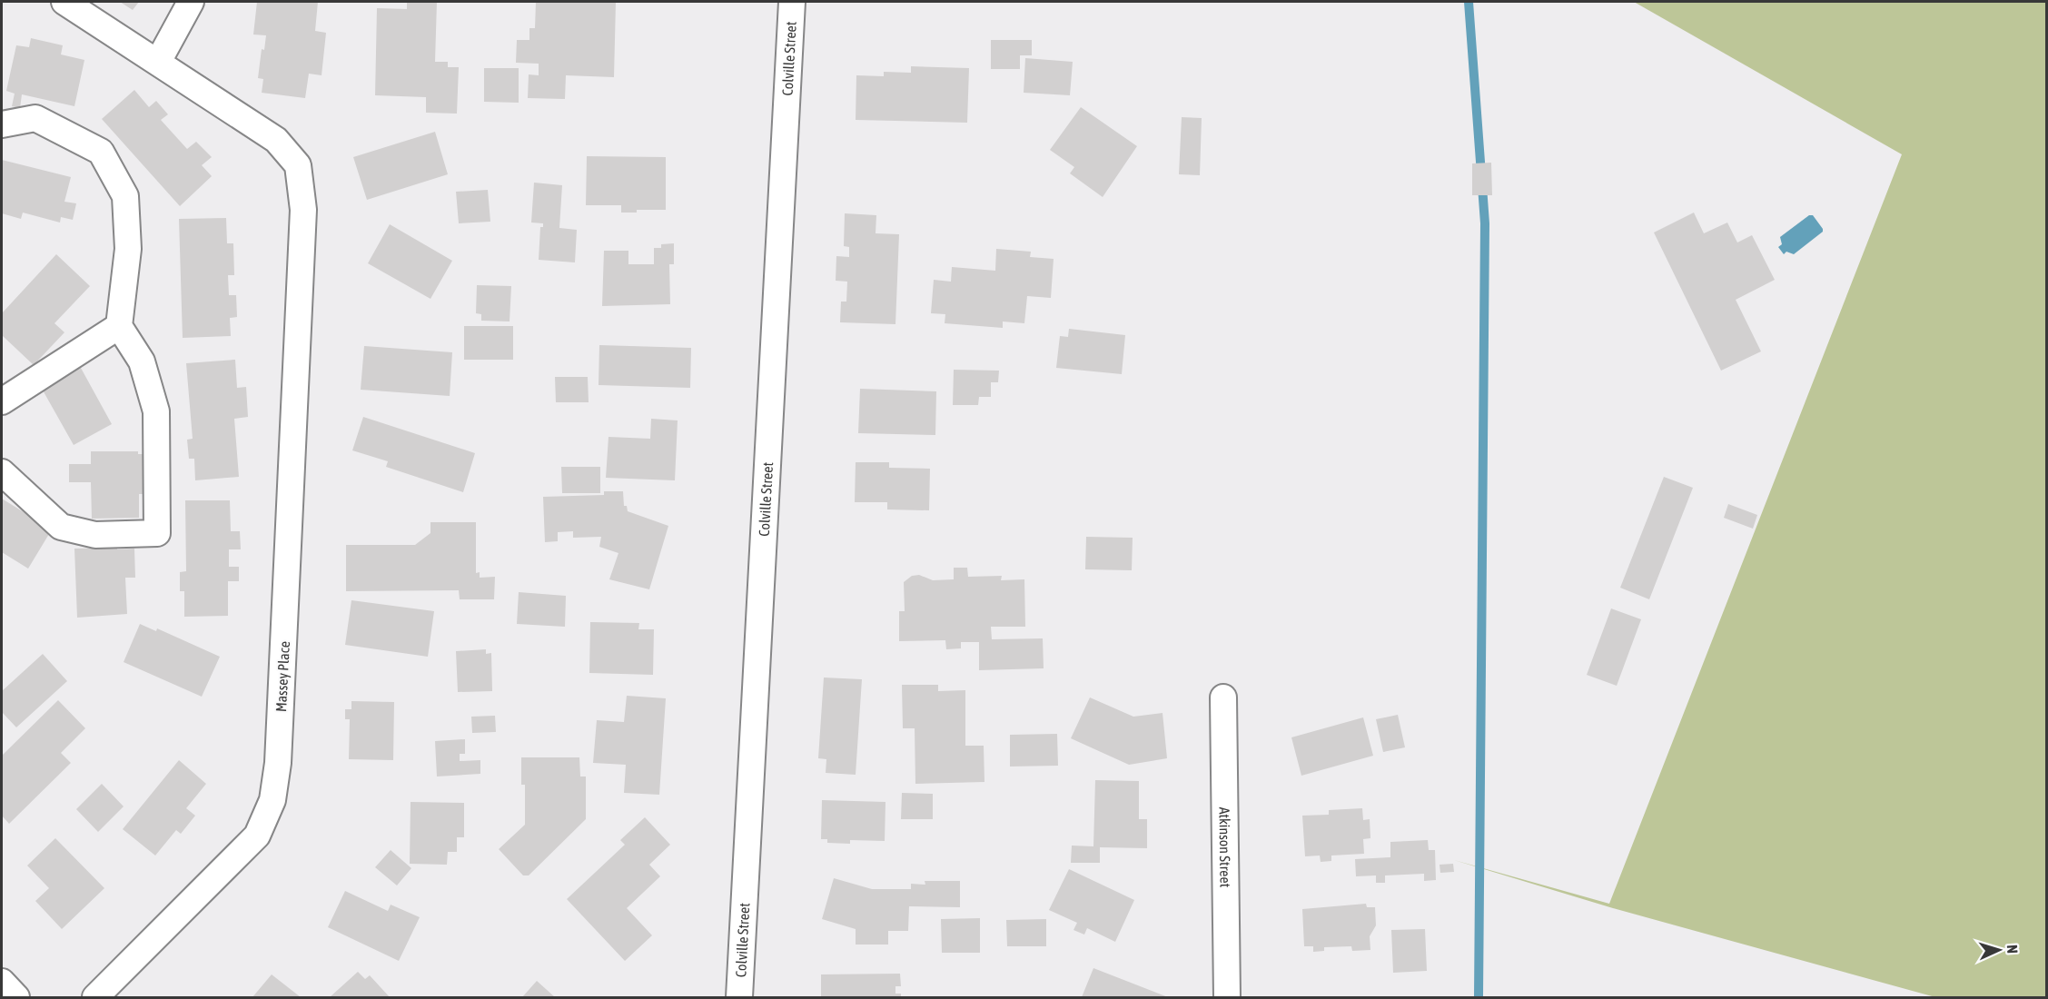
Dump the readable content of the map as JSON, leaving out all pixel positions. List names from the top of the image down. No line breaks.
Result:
{"streets":{"street":["Colville Street","Massey Place","Atkinson Street"]},"north":"right"}
